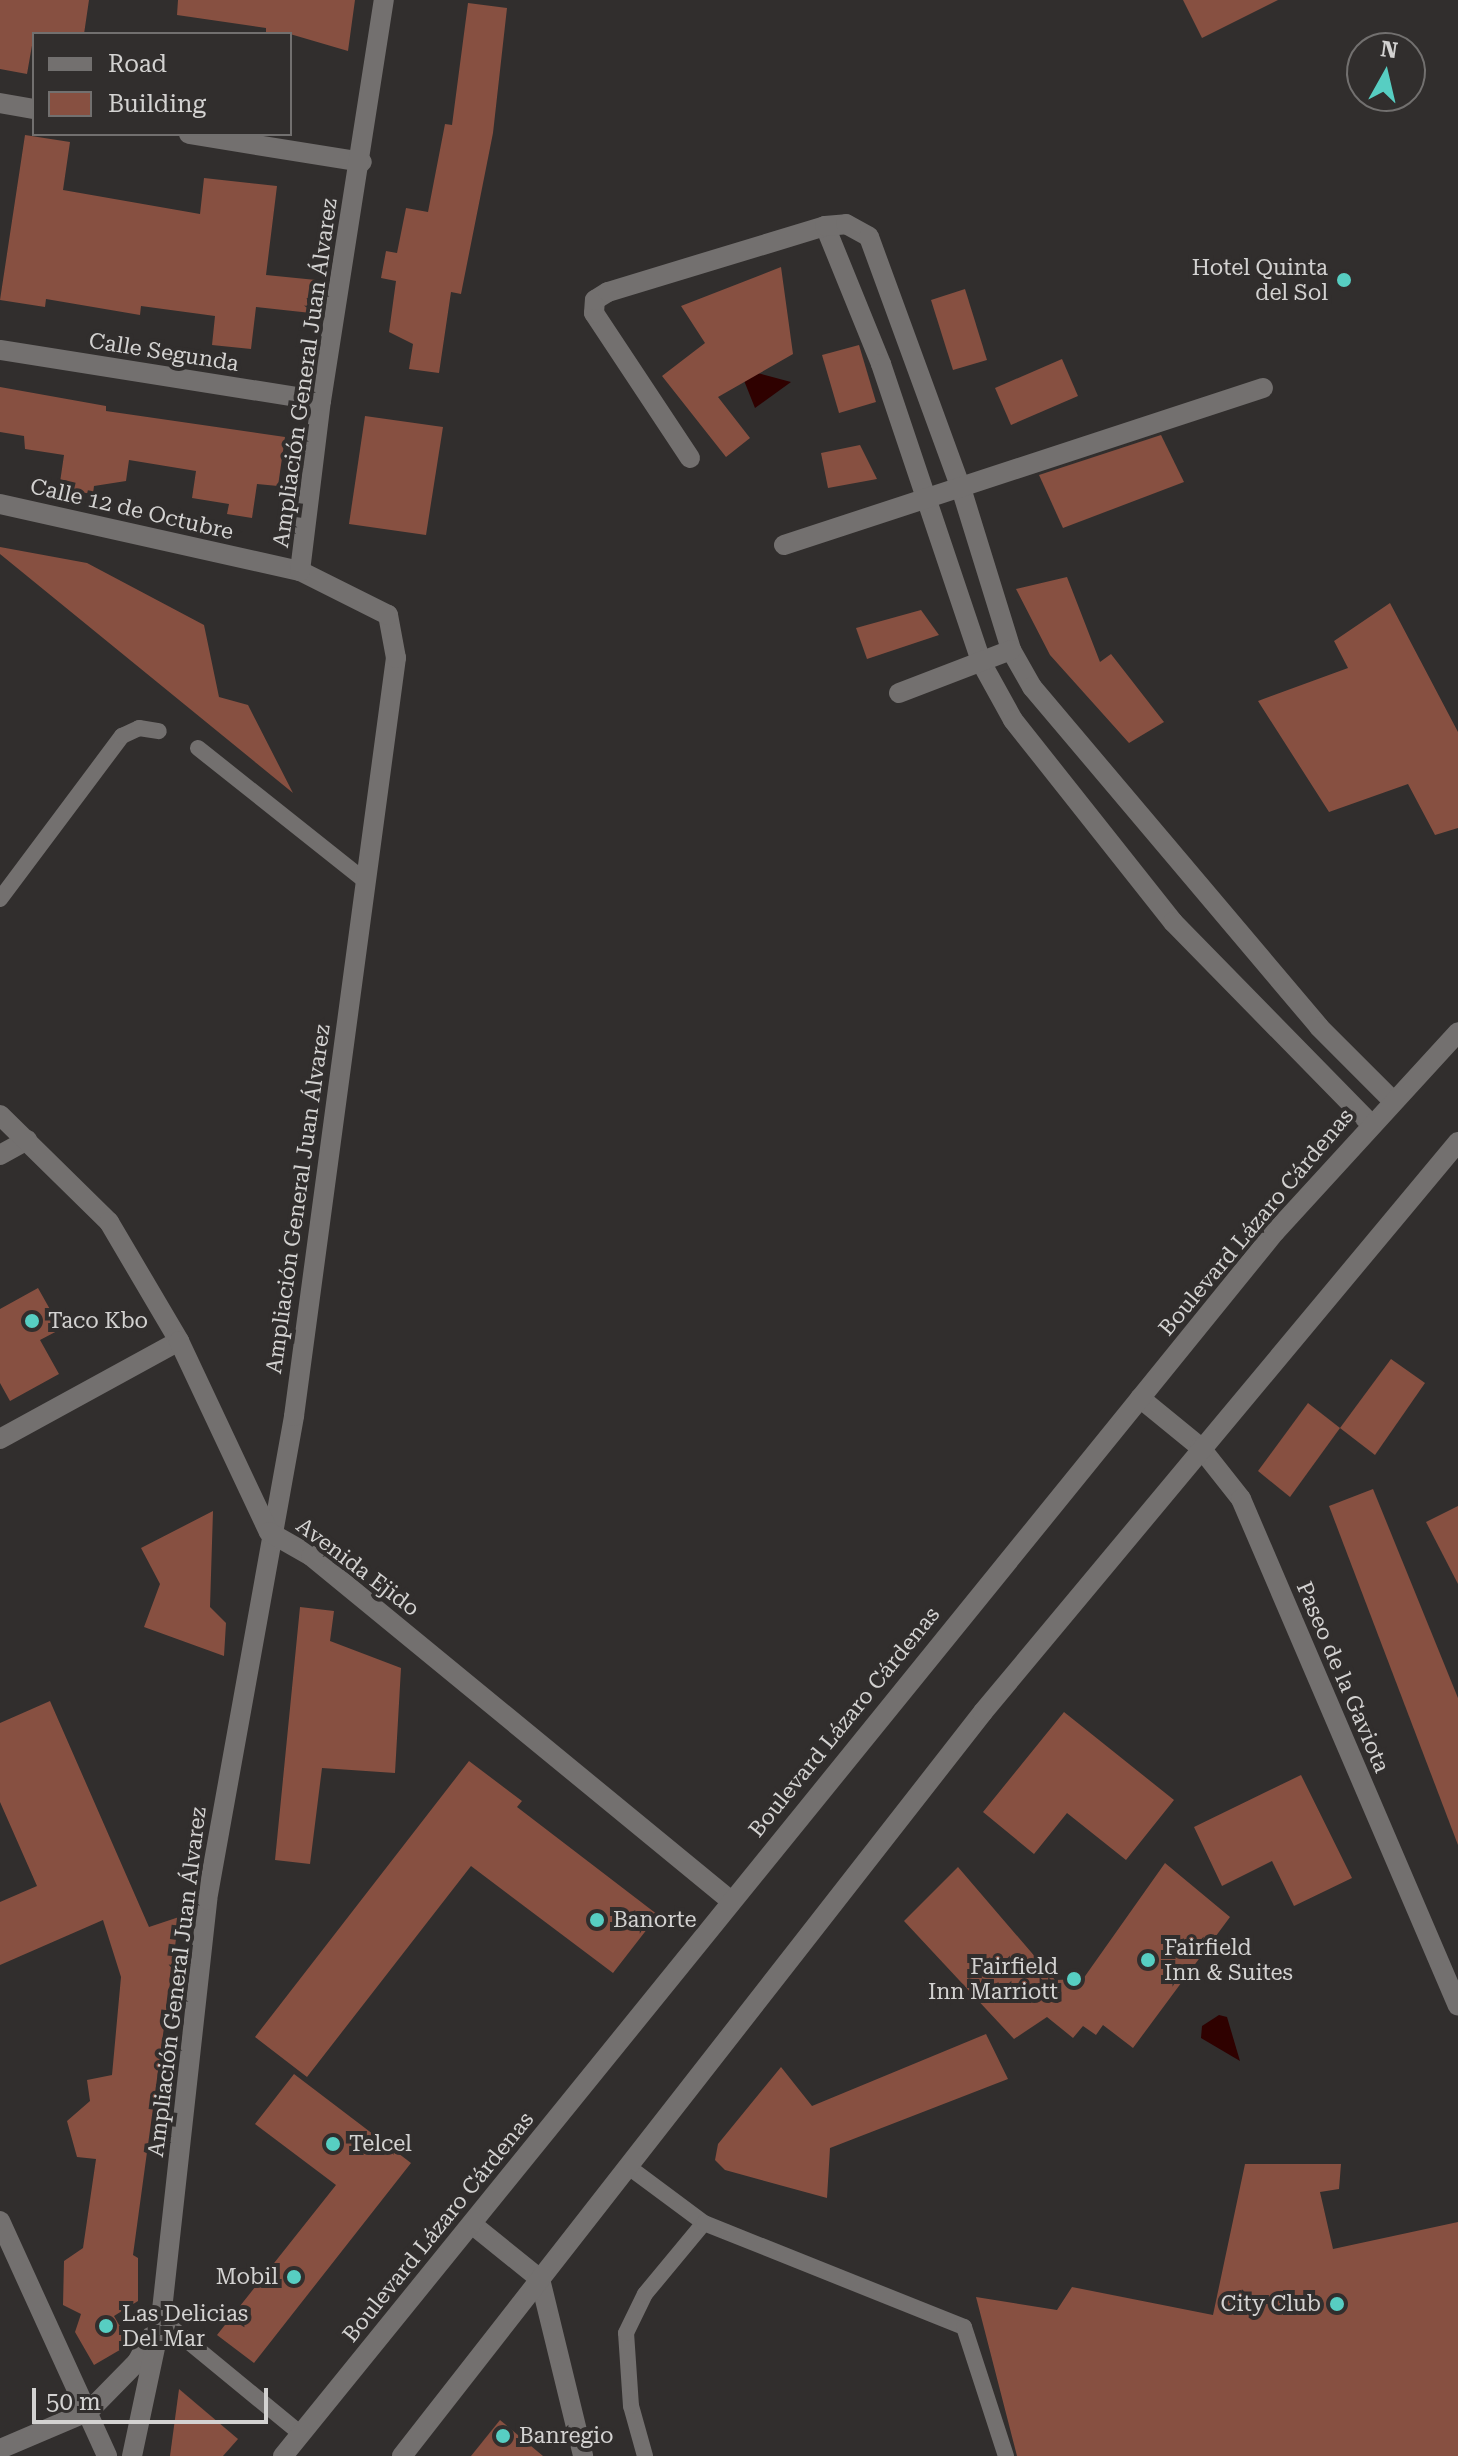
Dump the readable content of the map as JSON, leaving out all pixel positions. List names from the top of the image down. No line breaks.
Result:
{"streets":{"street":["Calle Segunda","Ampliación General Juan Álvarez","Calle 12 de Octubre","Boulevard Lázaro Cárdenas","Avenida Ejido","Paseo de la Gaviota"]},"crossings":[["Calle Segunda","Ampliación General Juan Álvarez"],["Ampliación General Juan Álvarez","Calle 12 de Octubre"],["Ampliación General Juan Álvarez","Avenida Ejido"],["Boulevard Lázaro Cárdenas","Avenida Ejido"],["Boulevard Lázaro Cárdenas","Paseo de la Gaviota"]],"places":["Hotel Quinta del Sol","Taco Kbo","Banorte","Fairfield Inn & Suites","Fairfield Inn Marriott","Telcel","Mobil","City Club","Las Delicias Del Mar","Banregio"],"legend":["Road","Building"],"scale_bar":"50 m","north":"top"}
